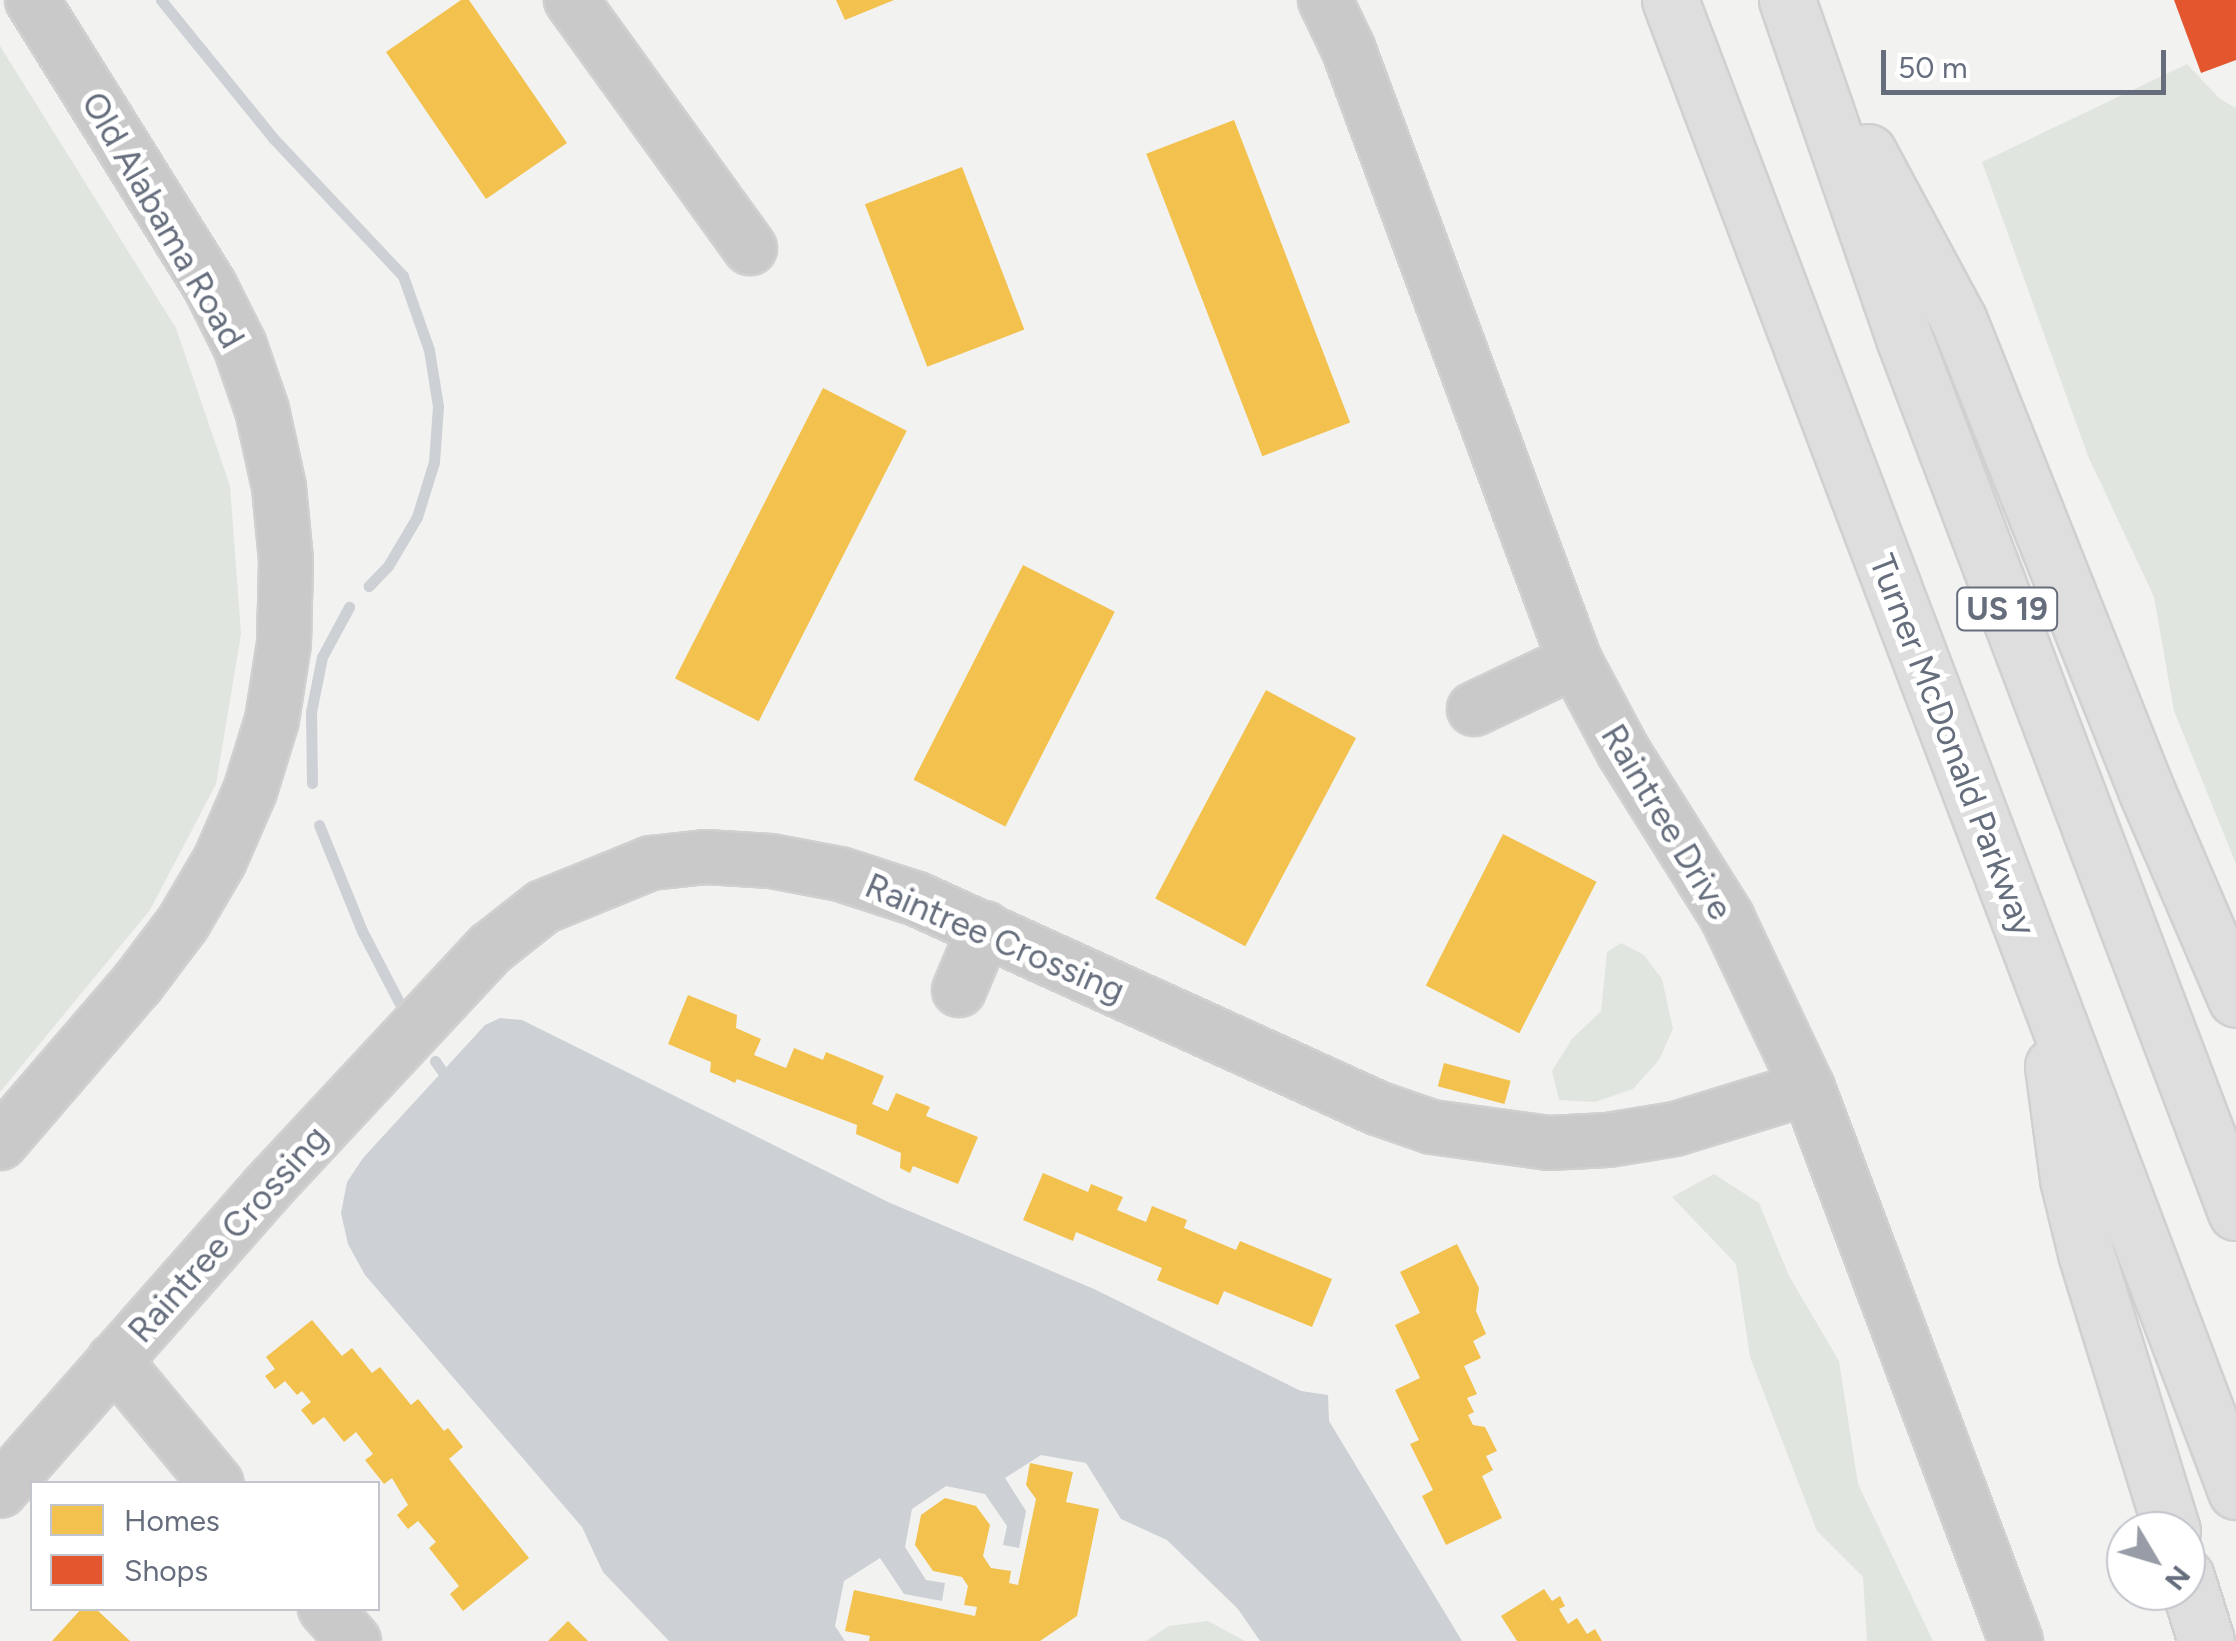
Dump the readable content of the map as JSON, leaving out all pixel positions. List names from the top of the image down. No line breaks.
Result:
{"streets":{"highway":["US 19","Turner McDonald Parkway"],"street":["Old Alabama Road","Raintree Drive","Raintree Crossing"]},"crossings":[["Raintree Drive","Raintree Crossing"]],"legend":["Homes","Shops"],"scale_bar":"50 m","north":"bottom right"}
